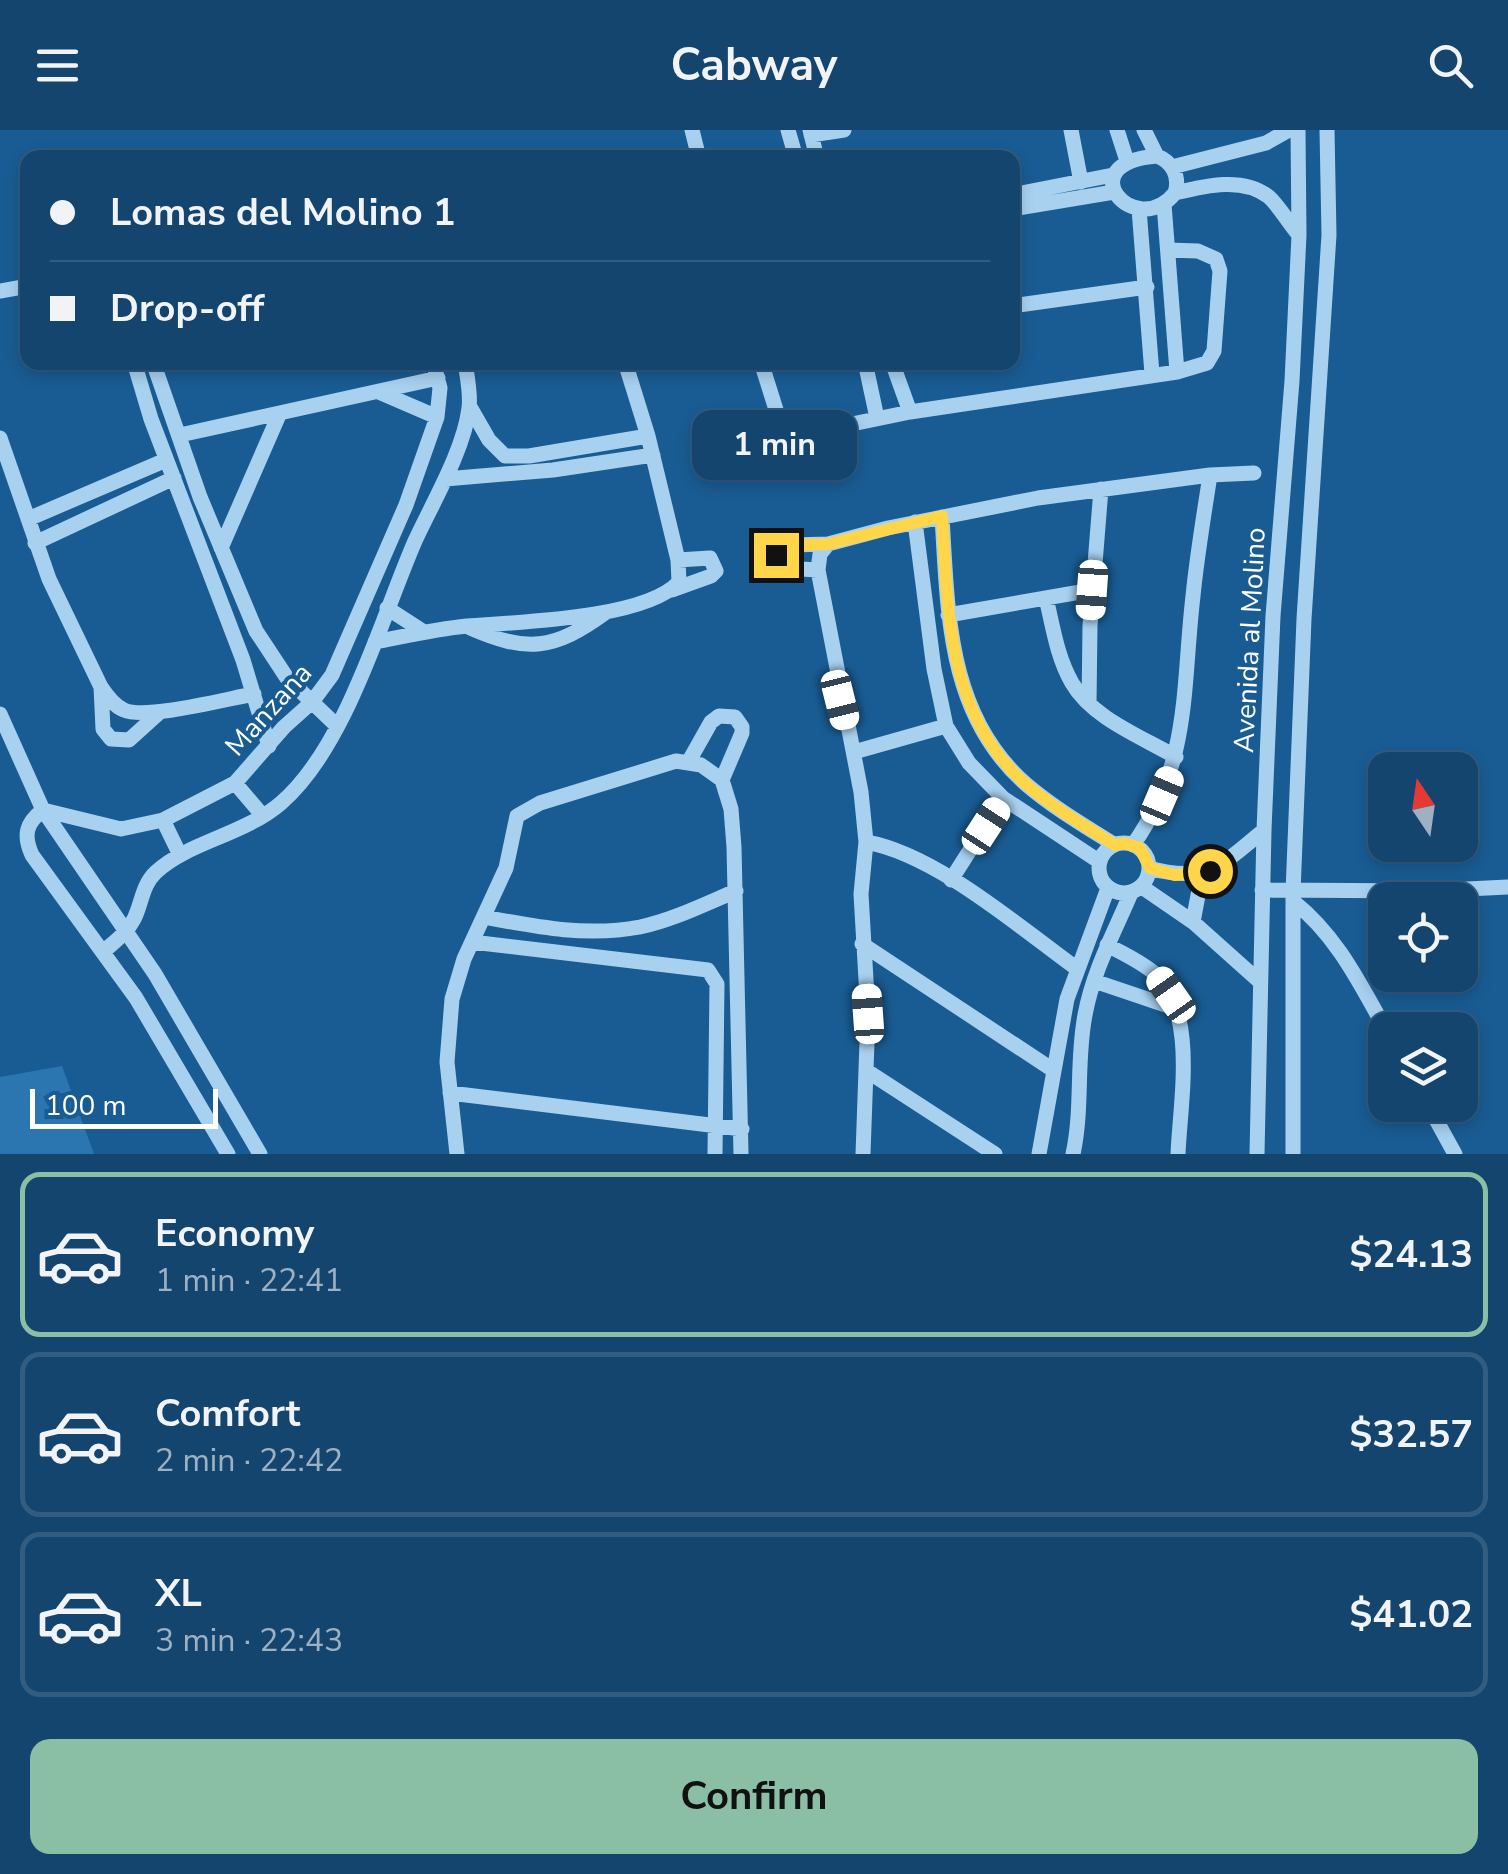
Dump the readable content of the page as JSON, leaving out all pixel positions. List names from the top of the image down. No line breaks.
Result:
{"streets":{"street":["Avenida al Molino","Manzana"]},"scale_bar":"100 m","north":"top","page":{"header":"Cabway","banner":["Lomas del Molino 1","Drop-off"],"bubble":"1 min","scale":"100 m","list":[{"name":"Economy","note":"1 min · 22:41","value":"$24.13"},{"name":"Comfort","note":"2 min · 22:42","value":"$32.57"},{"name":"XL","note":"3 min · 22:43","value":"$41.02"}],"buttons":"Confirm"}}
